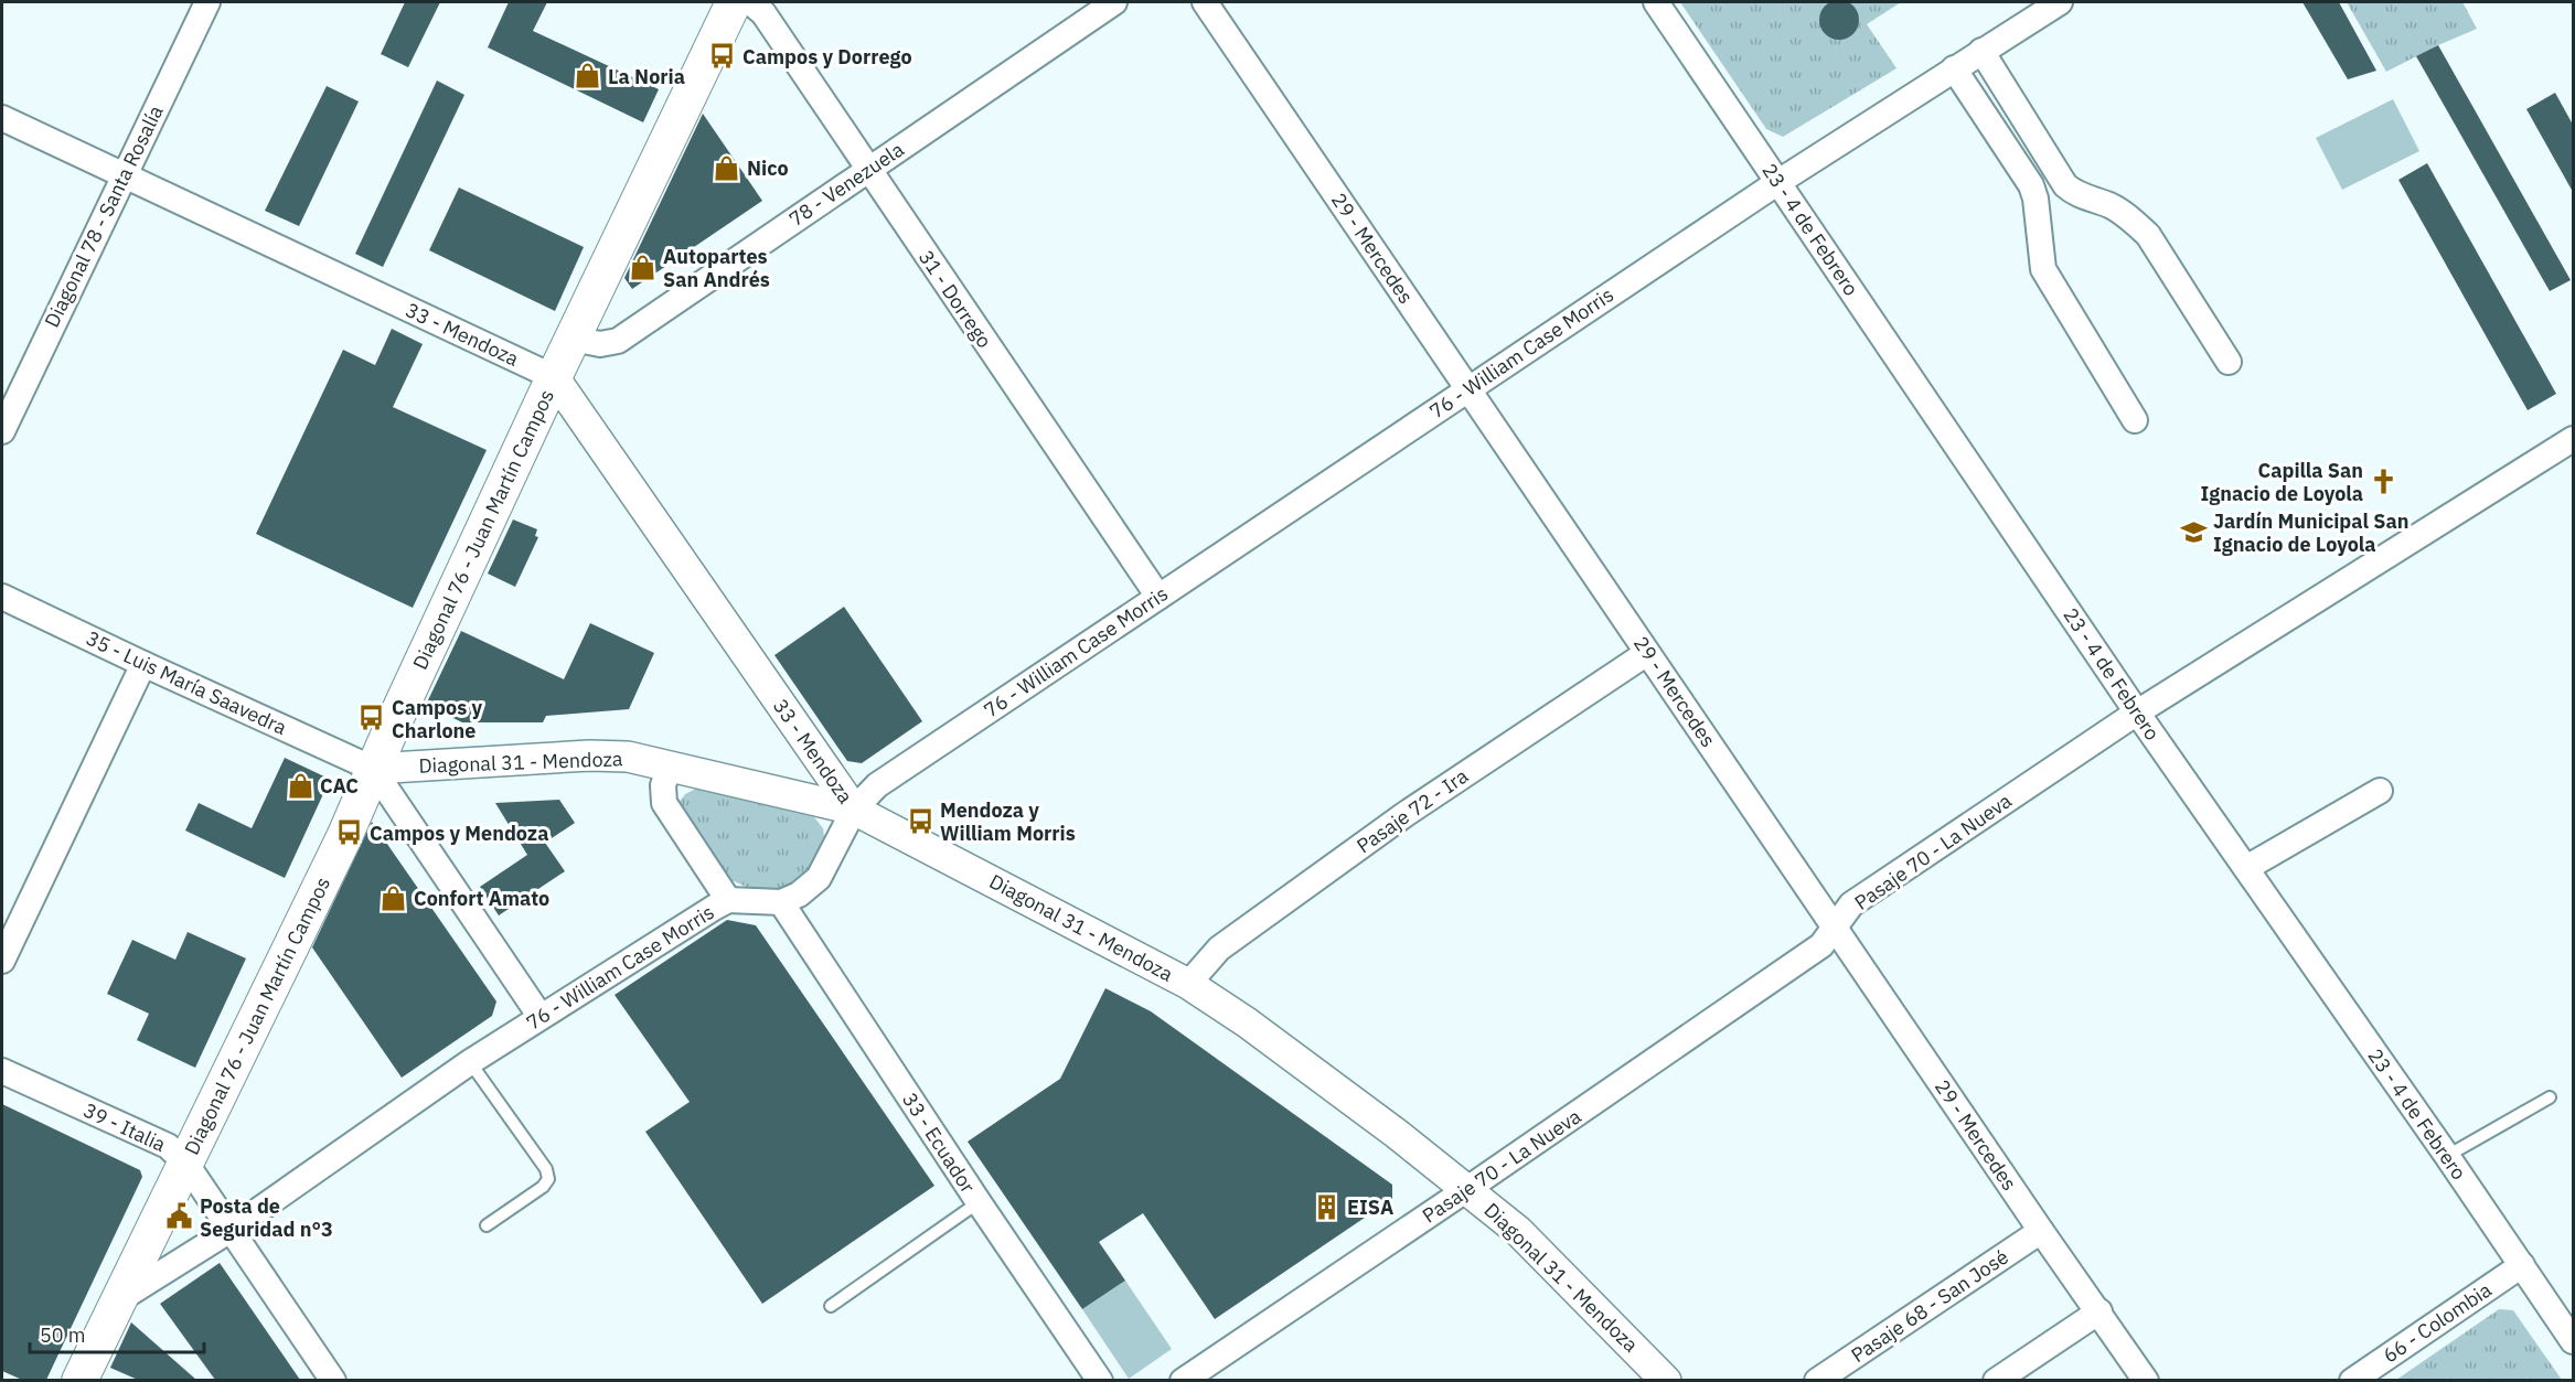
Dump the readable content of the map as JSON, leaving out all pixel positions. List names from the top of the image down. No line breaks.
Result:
{"streets":{"main road":["Diagonal 76 - Juan Martín Campos"],"street":["78 - Venezuela","Diagonal 78 - Santa Rosalía","23 - 4 de Febrero","29 - Mercedes","31 - Dorrego","33 - Mendoza","76 - William Case Morris","35 - Luis María Saavedra","Diagonal 31 - Mendoza","Pasaje 72 - Ira","Pasaje 70 - La Nueva","39 - Italia","33 - Ecuador","Pasaje 68 - San José","66 - Colombia"]},"crossings":[["78 - Venezuela","31 - Dorrego"],["78 - Venezuela","Diagonal 76 - Juan Martín Campos"],["Diagonal 78 - Santa Rosalía","33 - Mendoza"],["23 - 4 de Febrero","76 - William Case Morris"],["23 - 4 de Febrero","Pasaje 70 - La Nueva"],["23 - 4 de Febrero","66 - Colombia"],["29 - Mercedes","76 - William Case Morris"],["29 - Mercedes","Pasaje 72 - Ira"],["29 - Mercedes","Pasaje 70 - La Nueva"],["29 - Mercedes","Pasaje 68 - San José"],["31 - Dorrego","76 - William Case Morris"],["33 - Mendoza","76 - William Case Morris"],["33 - Mendoza","Diagonal 76 - Juan Martín Campos"],["33 - Mendoza","Diagonal 31 - Mendoza"],["76 - William Case Morris","Diagonal 76 - Juan Martín Campos"],["76 - William Case Morris","Diagonal 31 - Mendoza"],["76 - William Case Morris","39 - Italia"],["76 - William Case Morris","33 - Ecuador"],["Diagonal 76 - Juan Martín Campos","35 - Luis María Saavedra"],["Diagonal 76 - Juan Martín Campos","Diagonal 31 - Mendoza"],["Diagonal 76 - Juan Martín Campos","39 - Italia"],["35 - Luis María Saavedra","Diagonal 31 - Mendoza"],["Diagonal 31 - Mendoza","Pasaje 72 - Ira"],["Diagonal 31 - Mendoza","Pasaje 70 - La Nueva"]],"places":{"bus stop":["Campos y Dorrego","Campos y Charlone","Mendoza y William Morris","Campos y Mendoza"],"shop":["La Noria","Nico","Autopartes San Andrés","CAC","Confort Amato"],"church":["Capilla San Ignacio de Loyola"],"school or university":["Jardín Municipal San Ignacio de Loyola"],"building":["EISA"],"public building":["Posta de Seguridad n°3"]},"scale_bar":"50 m"}
